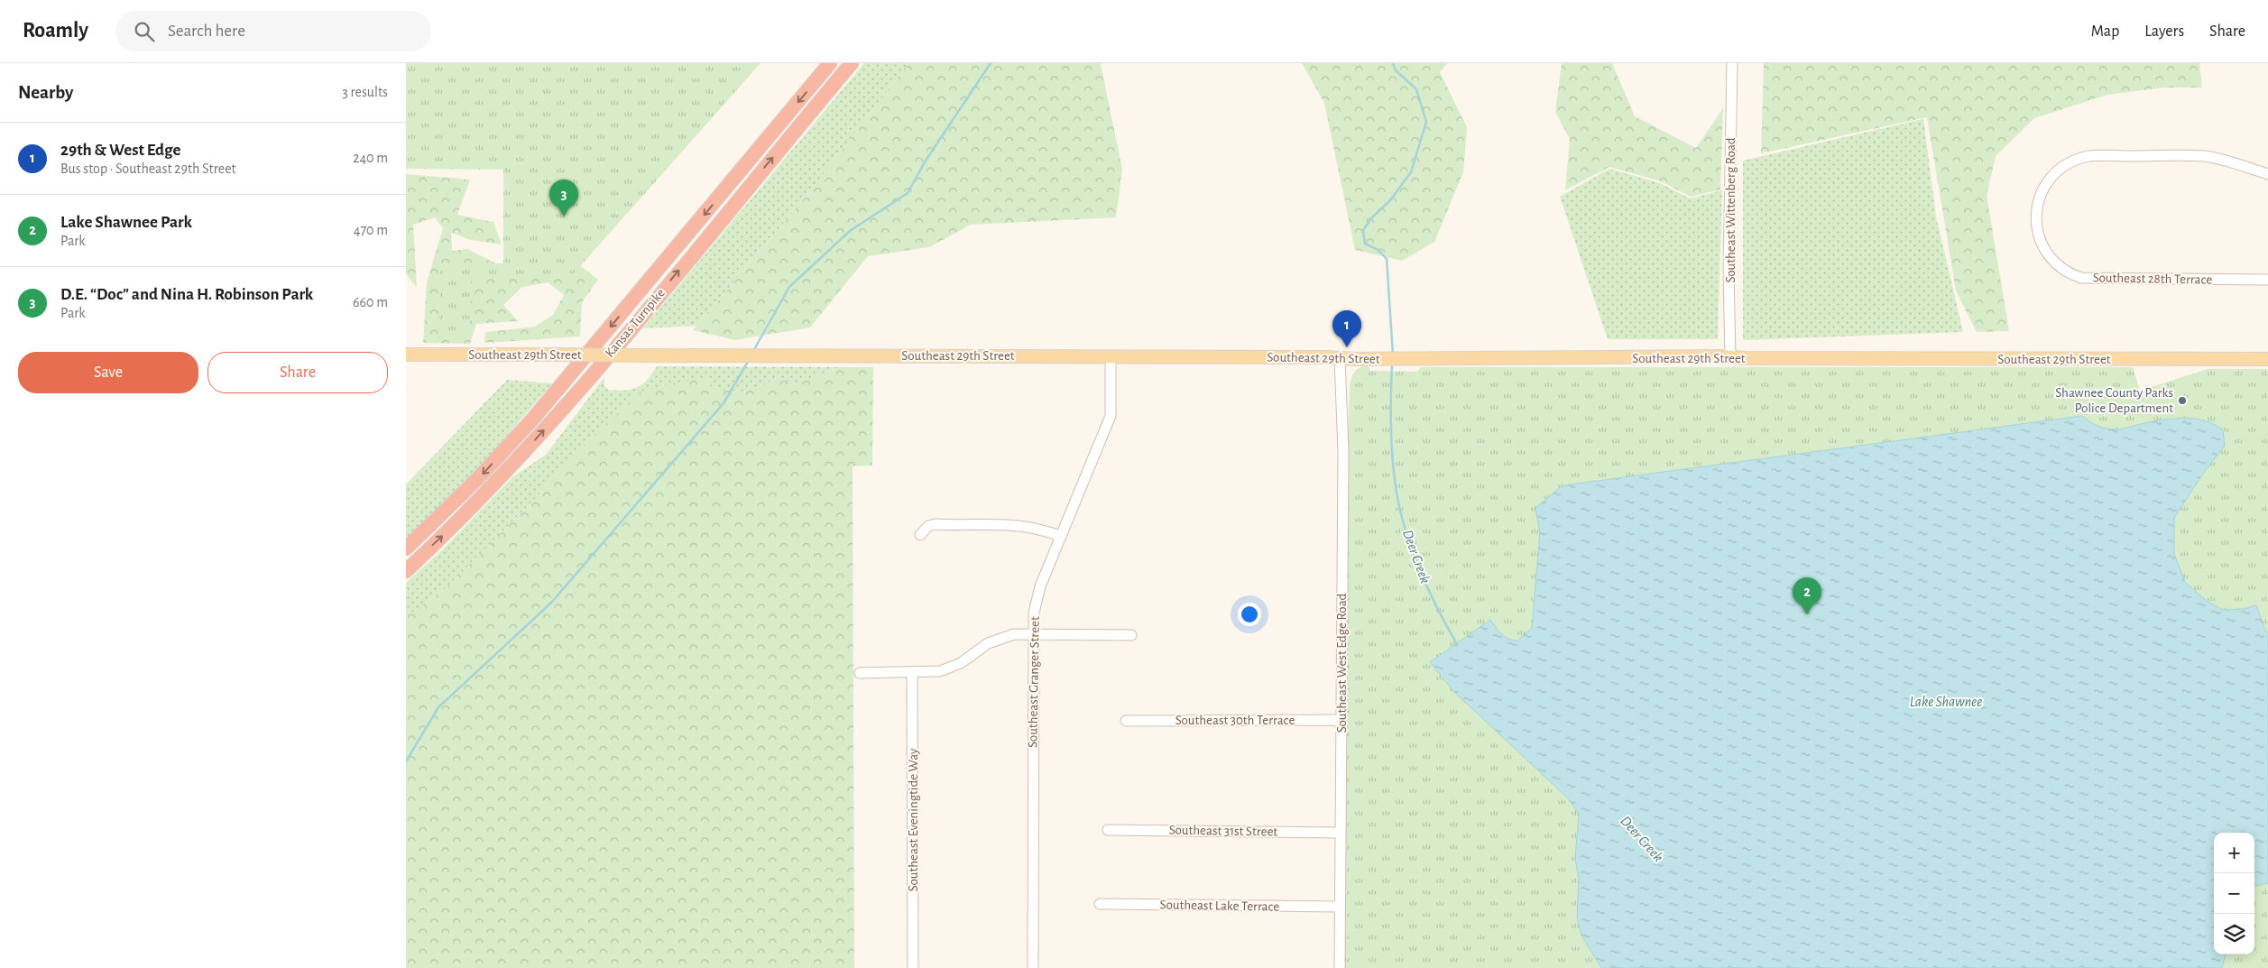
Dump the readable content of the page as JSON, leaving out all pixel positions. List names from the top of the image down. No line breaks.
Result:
{"streets":{"highway":["Kansas Turnpike"],"main road":["Southeast 29th Street"],"street":["Southeast Wittenberg Road","Southeast 28th Terrace","Southeast West Edge Road","Southeast Granger Street","Southeast 30th Terrace","Southeast Eveningtide Way","Southeast 31st Street","Southeast Lake Terrace"]},"crossings":[["Southeast Wittenberg Road","Southeast 29th Street"],["Southeast 29th Street","Southeast West Edge Road"],["Southeast 29th Street","Southeast Granger Street"],["Southeast West Edge Road","Southeast 30th Terrace"],["Southeast West Edge Road","Southeast 31st Street"],["Southeast West Edge Road","Southeast Lake Terrace"]],"water":["Deer Creek","Lake Shawnee"],"places":["Shawnee County Parks Police Department"],"page":{"header":"Roamly","search":"Search here","nav":["Map","Layers","Share"],"heading":["Nearby","3 results"],"list":[{"mark":"1","name":"29th & West Edge","note":"Bus stop · Southeast 29th Street","value":"240 m"},{"mark":"2","name":"Lake Shawnee Park","note":"Park","value":"470 m"},{"mark":"3","name":"D.E. “Doc” and Nina H. Robinson Park","note":"Park","value":"660 m"}],"pins":["3","1","2"],"buttons":["Save","Share"],"map_buttons":["+","−"]}}
